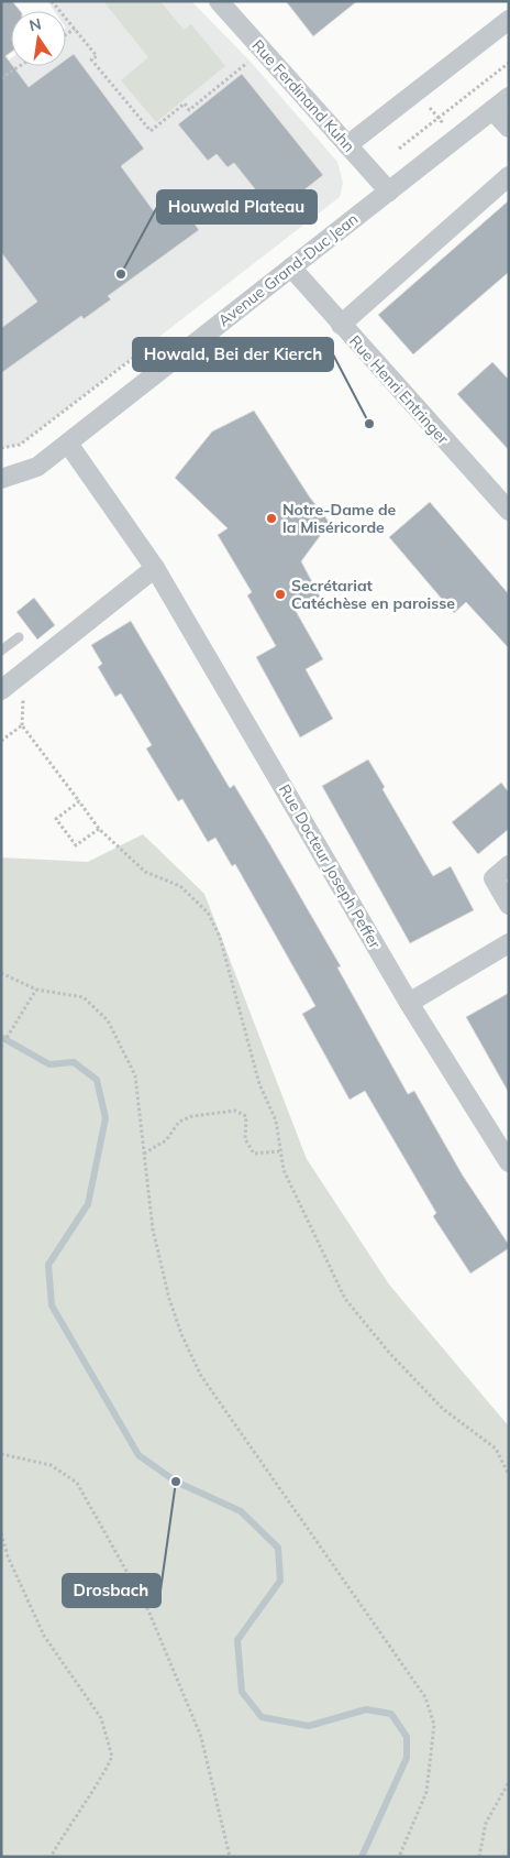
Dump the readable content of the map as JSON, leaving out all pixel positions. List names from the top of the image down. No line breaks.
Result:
{"streets":{"street":["Rue Ferdinand Kuhn","Avenue Grand-Duc Jean","Rue Henri Entringer","Rue Docteur Joseph Peffer"]},"crossings":[["Rue Ferdinand Kuhn","Avenue Grand-Duc Jean"],["Avenue Grand-Duc Jean","Rue Henri Entringer"],["Avenue Grand-Duc Jean","Rue Docteur Joseph Peffer"]],"places":["Houwald Plateau","Howald, Bei der Kierch","Notre-Dame de la Miséricorde","Secrétariat Catéchèse en paroisse","Drosbach"],"north":"top"}
